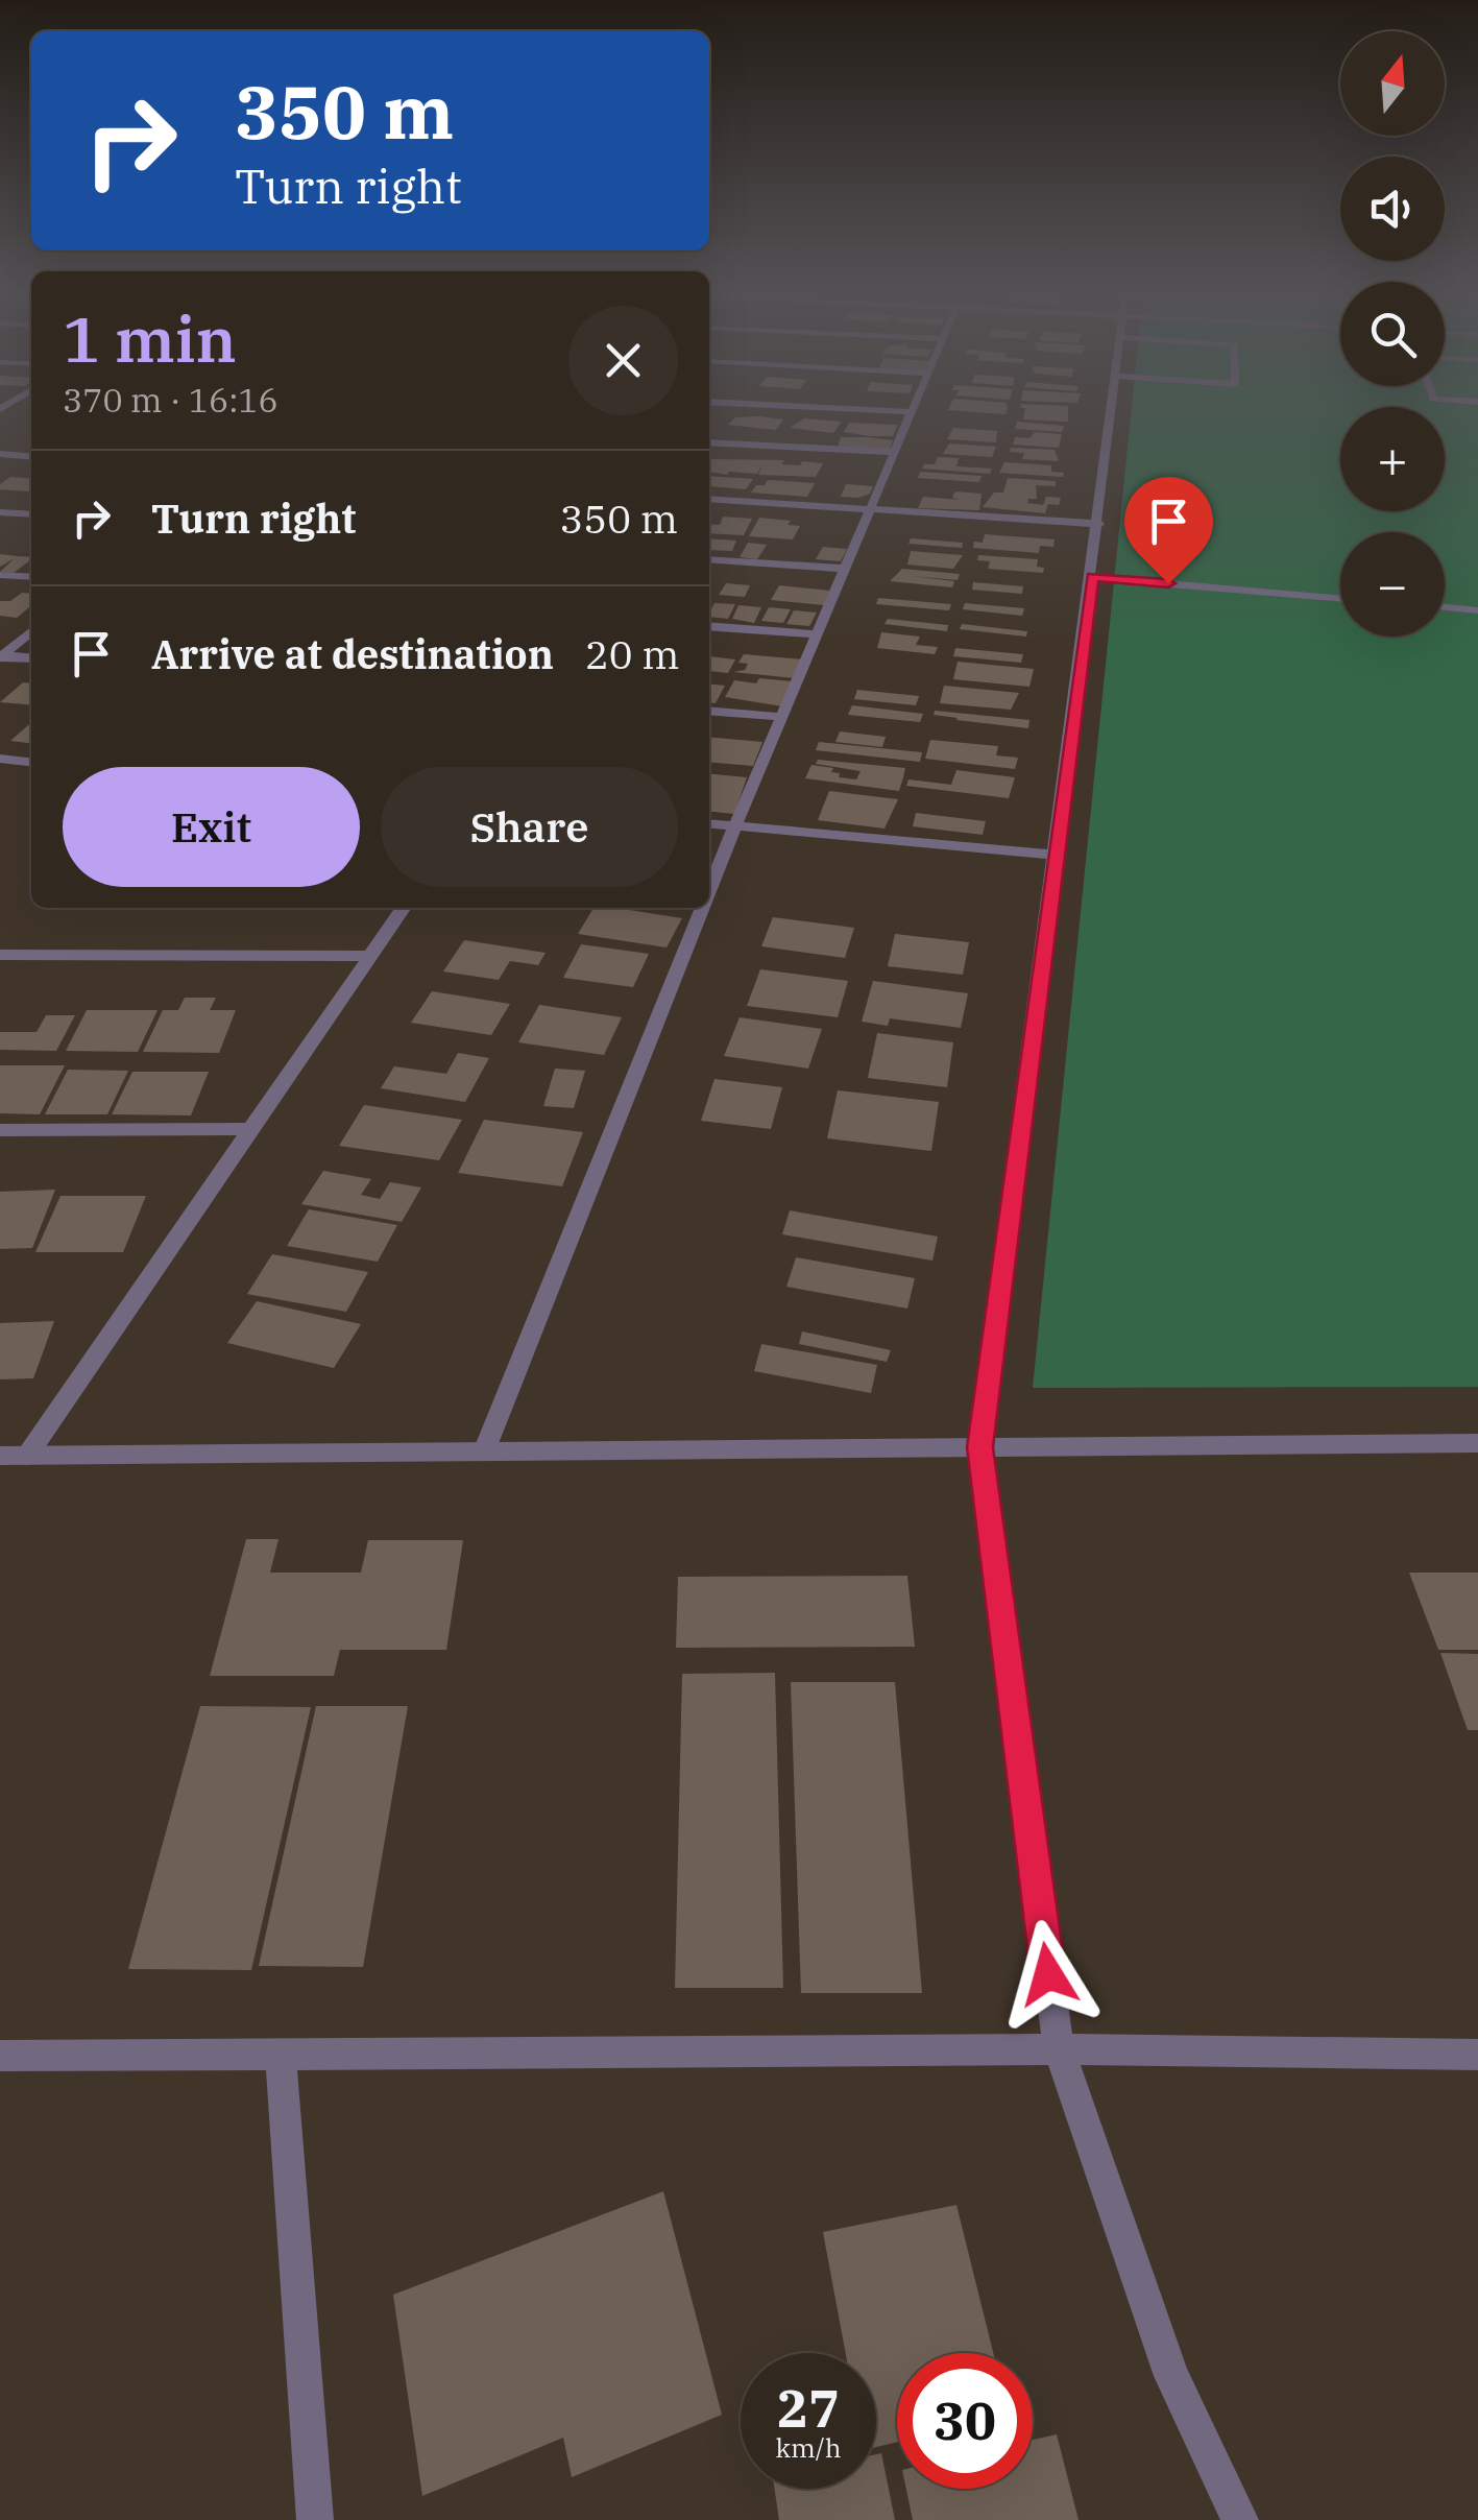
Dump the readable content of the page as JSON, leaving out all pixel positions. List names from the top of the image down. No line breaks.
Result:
{"north":"top","page":{"map_buttons":["+","−"],"turn":["350 m","Turn right"],"heading":["1 min","370 m · 16:16"],"list":[{"name":"Turn right","value":"350 m"},{"name":"Arrive at destination","value":"20 m"}],"buttons":["Exit","Share"],"speed":"27 km/h","limit":"30"}}
